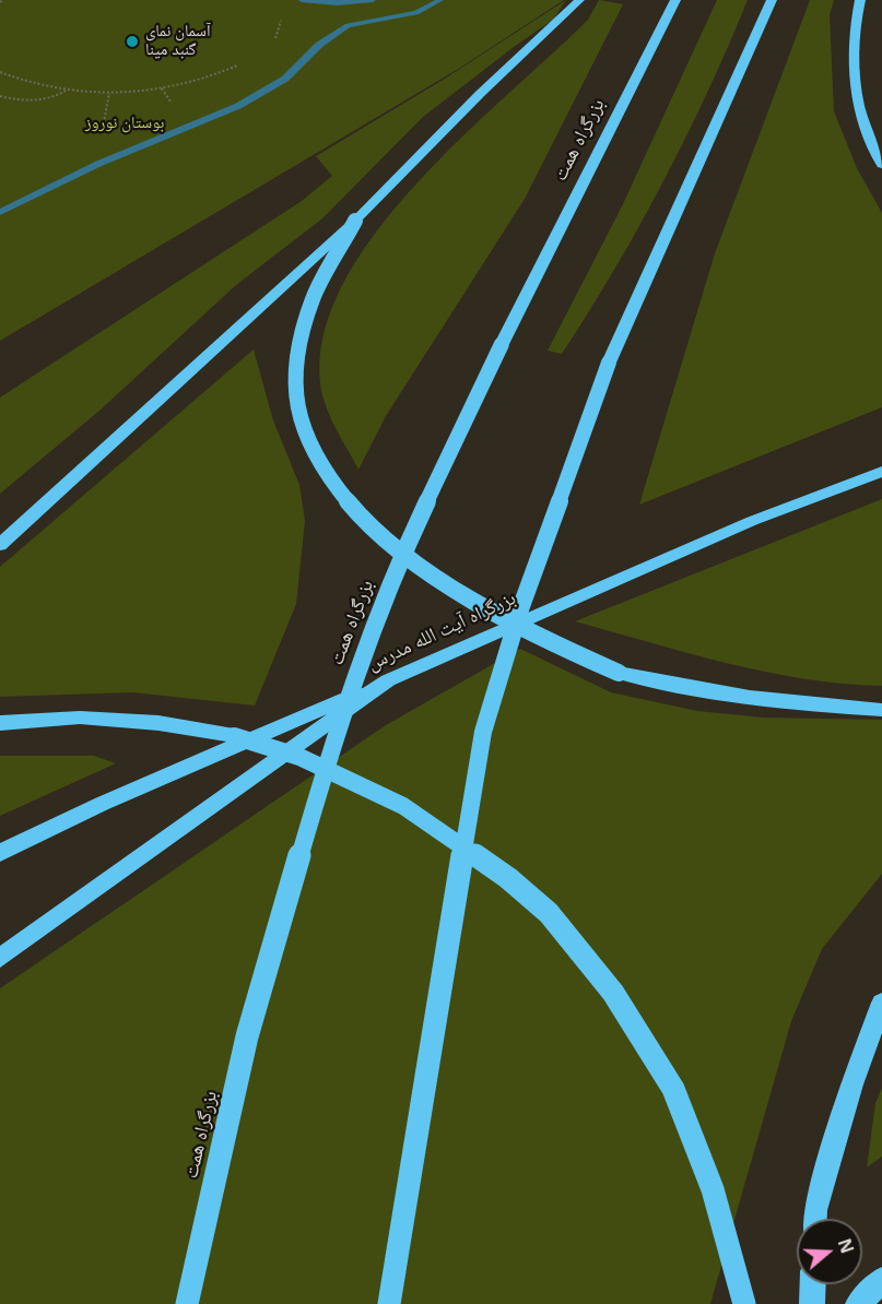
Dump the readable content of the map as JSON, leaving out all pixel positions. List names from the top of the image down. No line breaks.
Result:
{"streets":{"highway":["بزرگراه همت","بزرگراه آیت الله مدرس"]},"parks":["بوستان نوروز"],"places":["آسمان نمای گنبد مینا"],"north":"right"}
